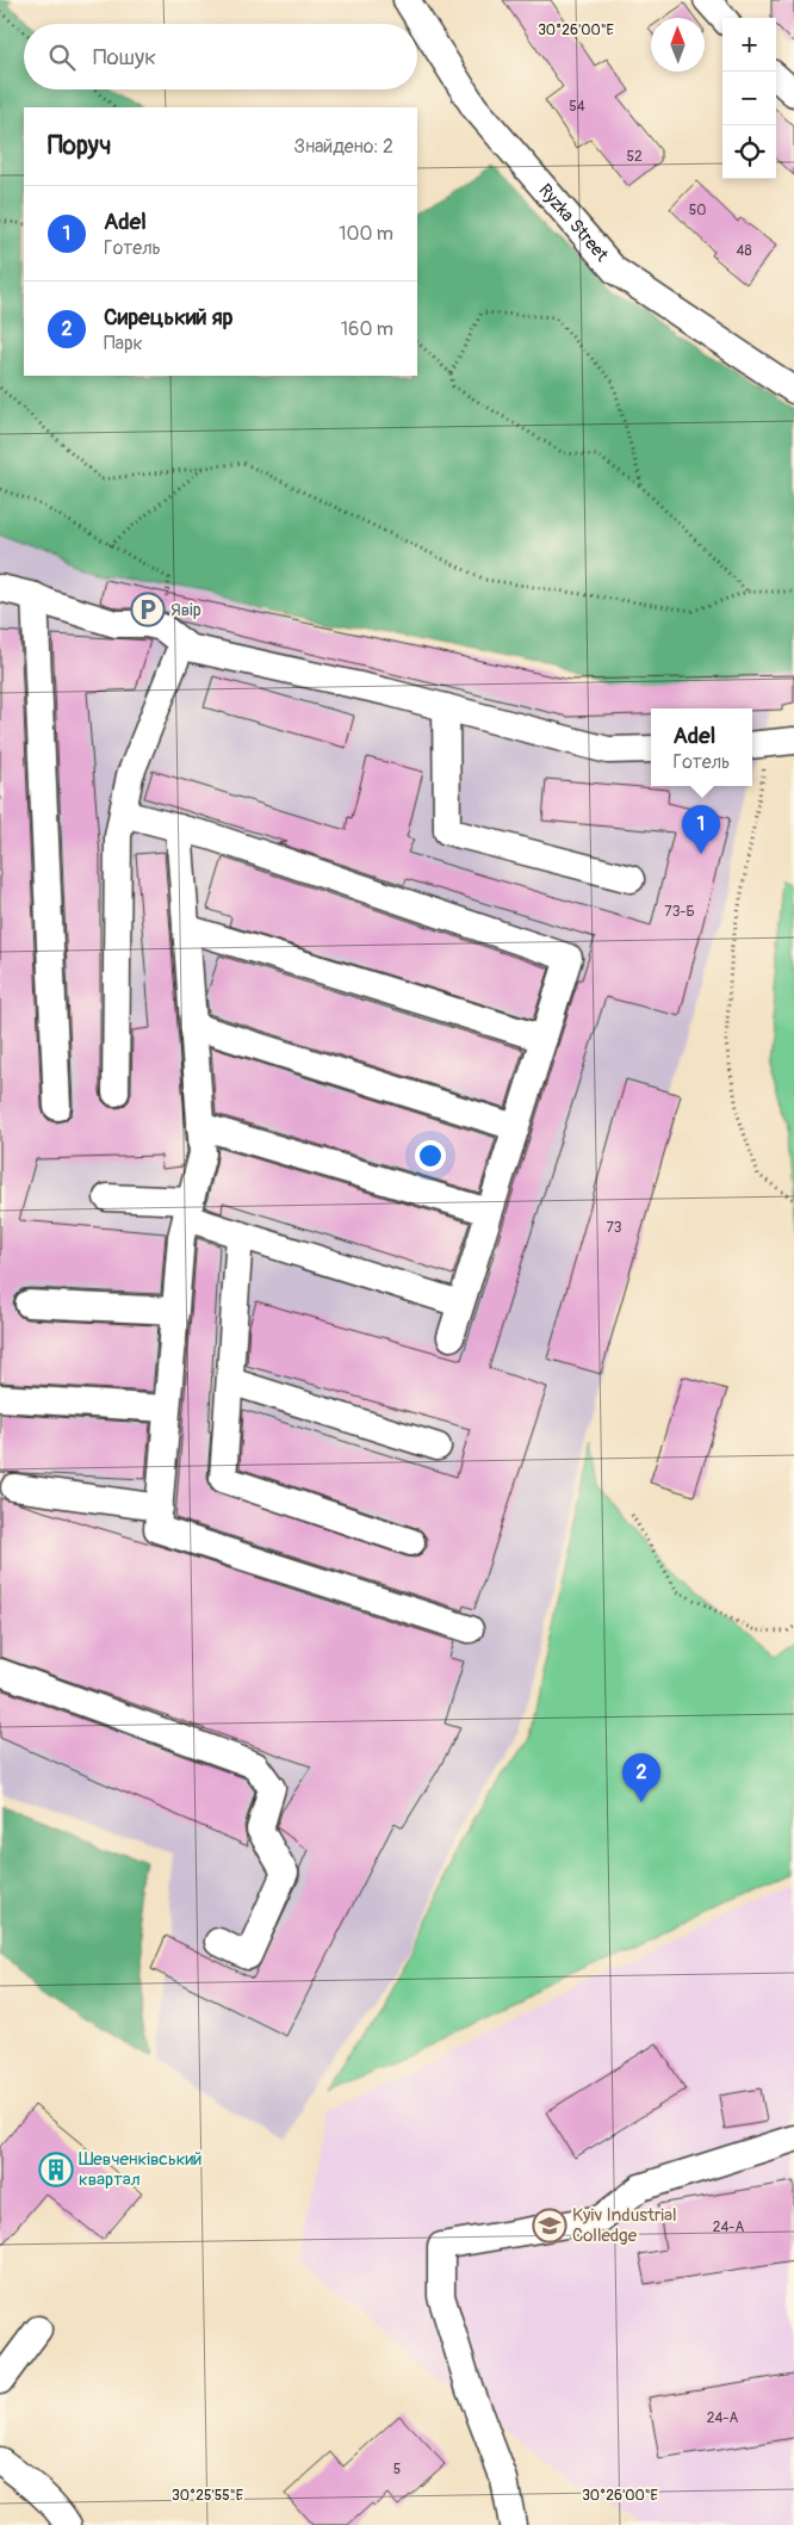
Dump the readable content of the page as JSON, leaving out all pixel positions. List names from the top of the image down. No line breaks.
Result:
{"streets":{"street":["Ryzka Street"]},"places":{"parking":["Явір"],"building":["Шевченківський квартал"],"school or university":["Kyiv Industrial Colledge"]},"house_numbers":["54","52","50","48","73-Б","73","24-А","24-А","5"],"north":"top","page":{"map_buttons":["+","−"],"search":"Пошук","heading":["Поруч","Знайдено: 2"],"list":[{"mark":"1","name":"Adel","note":"Готель","value":"100 m"},{"mark":"2","name":"Сирецький яр","note":"Парк","value":"160 m"}],"popup":["Adel","Готель"],"pins":["1","2"]},"coordinates":["30°26'00\"E","30°25'55\"E"]}
